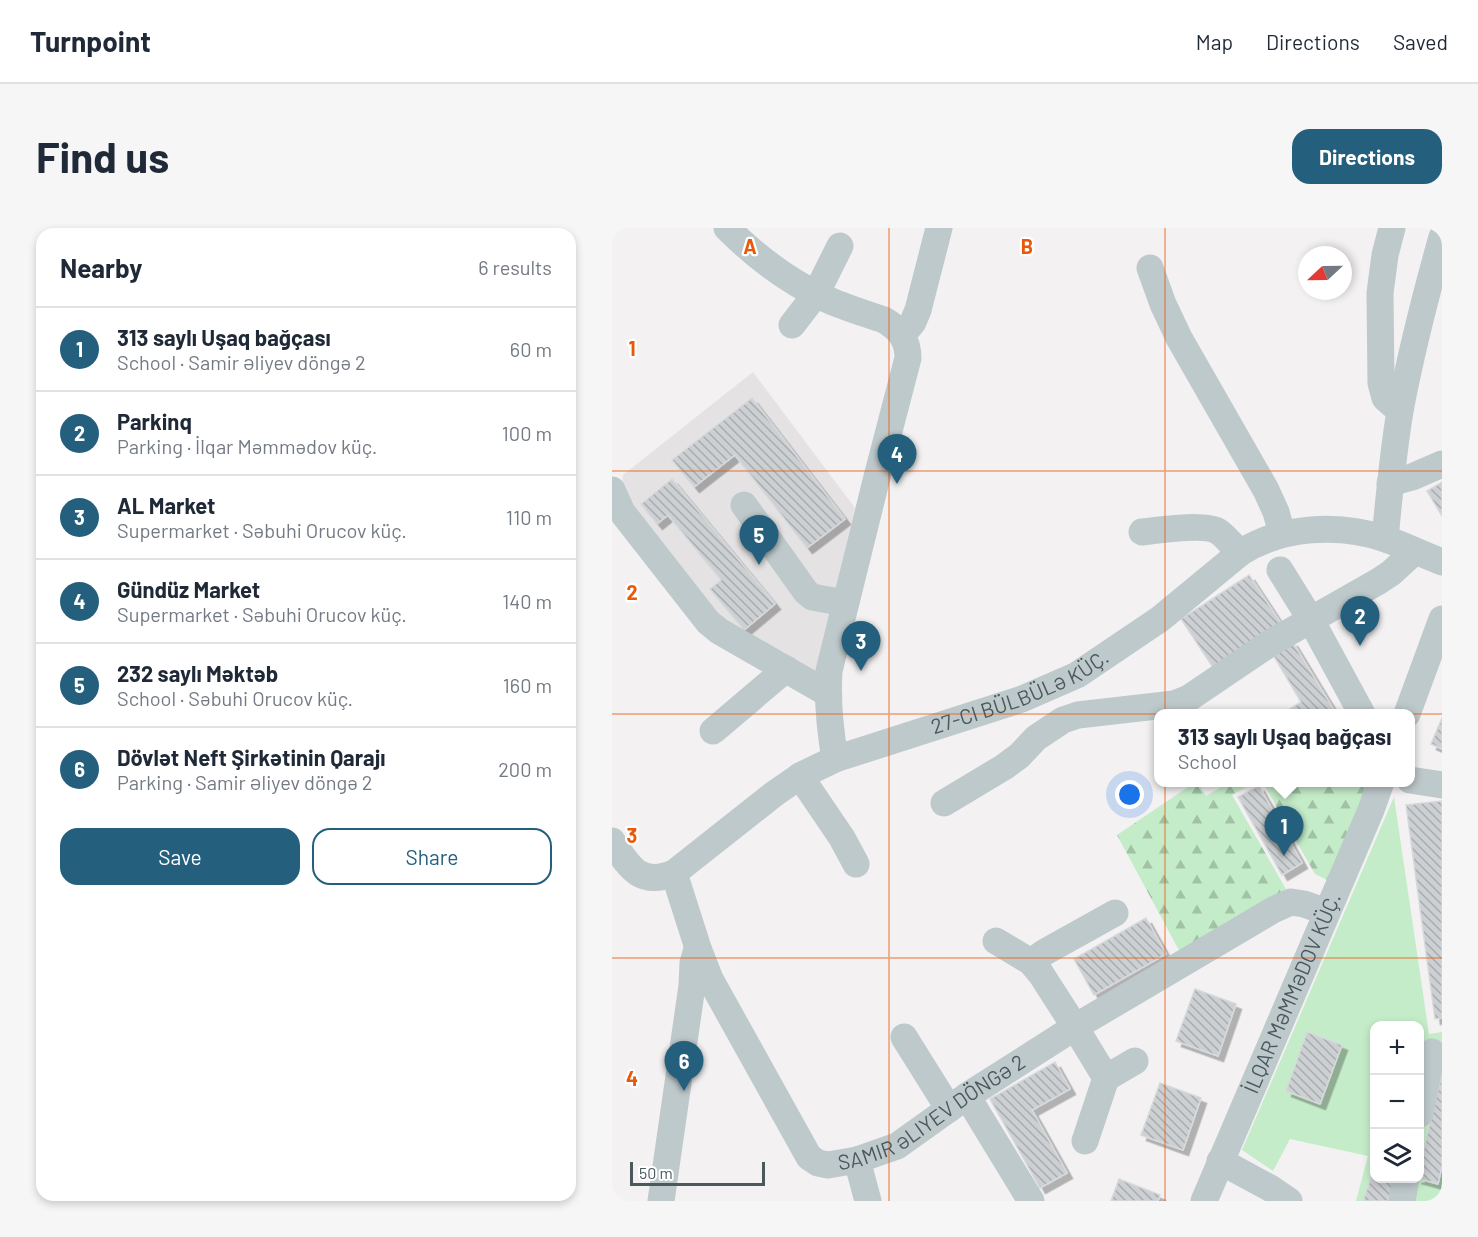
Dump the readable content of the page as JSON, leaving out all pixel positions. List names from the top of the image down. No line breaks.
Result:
{"streets":{"street":["27-CI BÜLBÜLƏ KÜÇ.","İLQAR MƏMMƏDOV KÜÇ.","SAMIR ƏLIYEV DÖNGƏ 2"]},"crossings":[["27-CI BÜLBÜLƏ KÜÇ.","SAMIR ƏLIYEV DÖNGƏ 2"],["İLQAR MƏMMƏDOV KÜÇ.","SAMIR ƏLIYEV DÖNGƏ 2"]],"scale_bar":"50 m","north":"left","page":{"header":"Turnpoint","nav":["Map","Directions","Saved"],"buttons":["Directions",["Save","Share"]],"title":"Find us","heading":["Nearby","6 results"],"list":[{"mark":"1","name":"313 saylı Uşaq bağçası","note":"School · Samir Əliyev döngə 2","value":"60 m"},{"mark":"2","name":"Parkinq","note":"Parking · İlqar Məmmədov küç.","value":"100 m"},{"mark":"3","name":"AL Market","note":"Supermarket · Səbuhi Orucov küç.","value":"110 m"},{"mark":"4","name":"Gündüz Market","note":"Supermarket · Səbuhi Orucov küç.","value":"140 m"},{"mark":"5","name":"232 saylı Məktəb","note":"School · Səbuhi Orucov küç.","value":"160 m"},{"mark":"6","name":"Dövlət Neft Şirkətinin Qarajı","note":"Parking · Samir Əliyev döngə 2","value":"200 m"}],"pins":["4","5","2","3","1","6"],"popup":["313 saylı Uşaq bağçası","School"],"map_buttons":["+","−"],"scale":"50 m"},"grid":{"columns":["A","B"],"rows":["1","2","3","4"]}}
